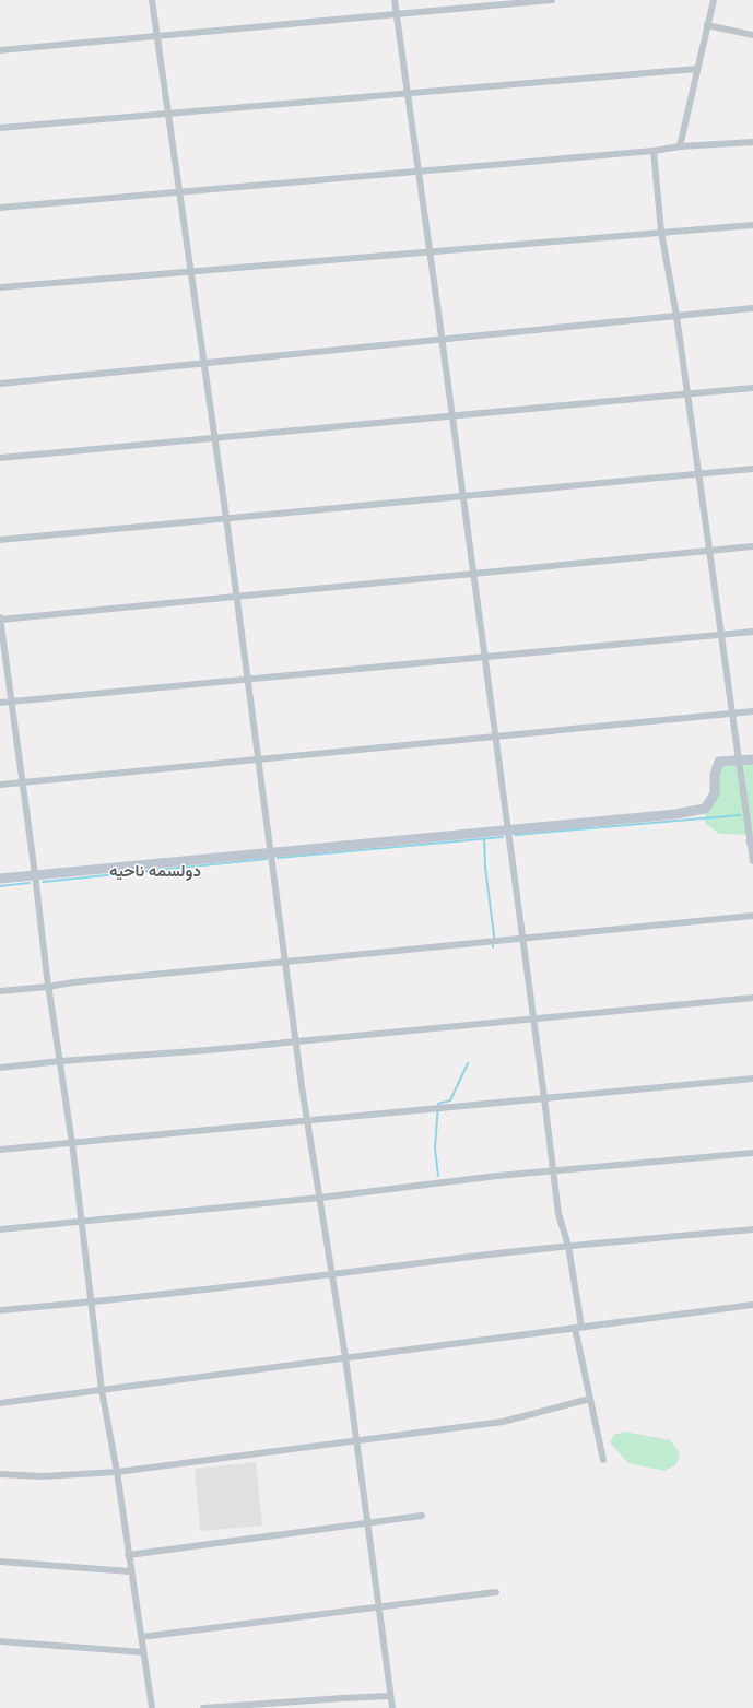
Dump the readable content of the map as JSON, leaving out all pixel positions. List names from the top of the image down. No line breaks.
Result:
{"districts":["دولسمه ناحیه"]}
